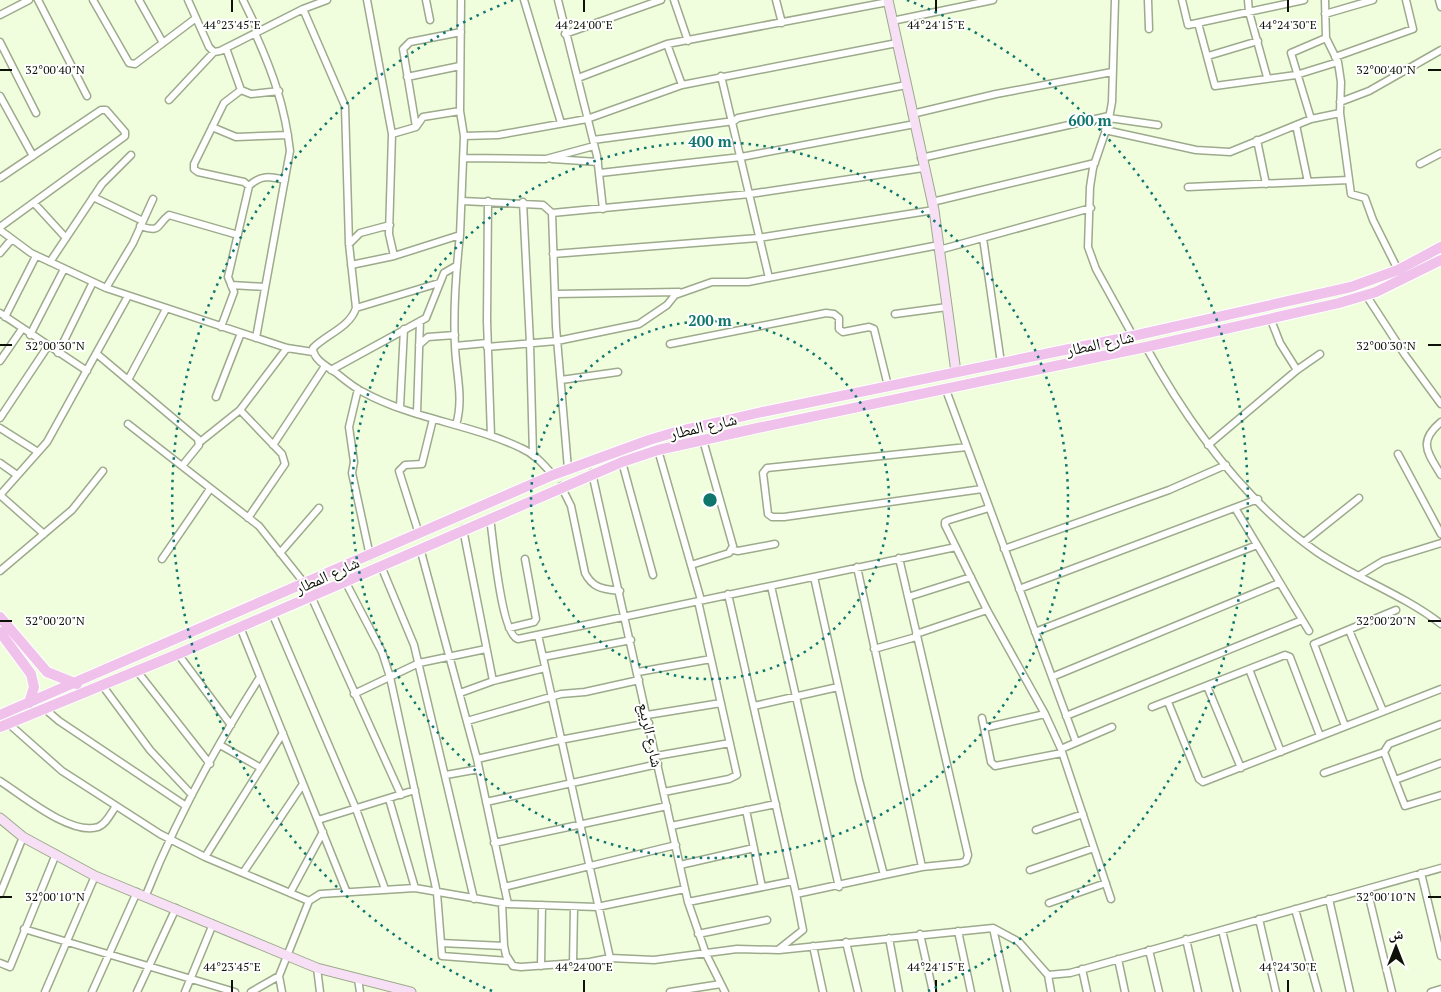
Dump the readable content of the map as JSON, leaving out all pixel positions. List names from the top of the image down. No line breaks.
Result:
{"streets":{"main road":["شارع المطار"],"street":["شارع الربيع"]},"crossings":[["شارع المطار","شارع الربيع"]],"north":"top","coordinates":["44°23'45\"E","44°24'00\"E","44°24'15\"E","44°24'30\"E","32°00'40\"N","32°00'30\"N","32°00'20\"N","32°00'10\"N"],"rings":["600 m","400 m","200 m"]}
